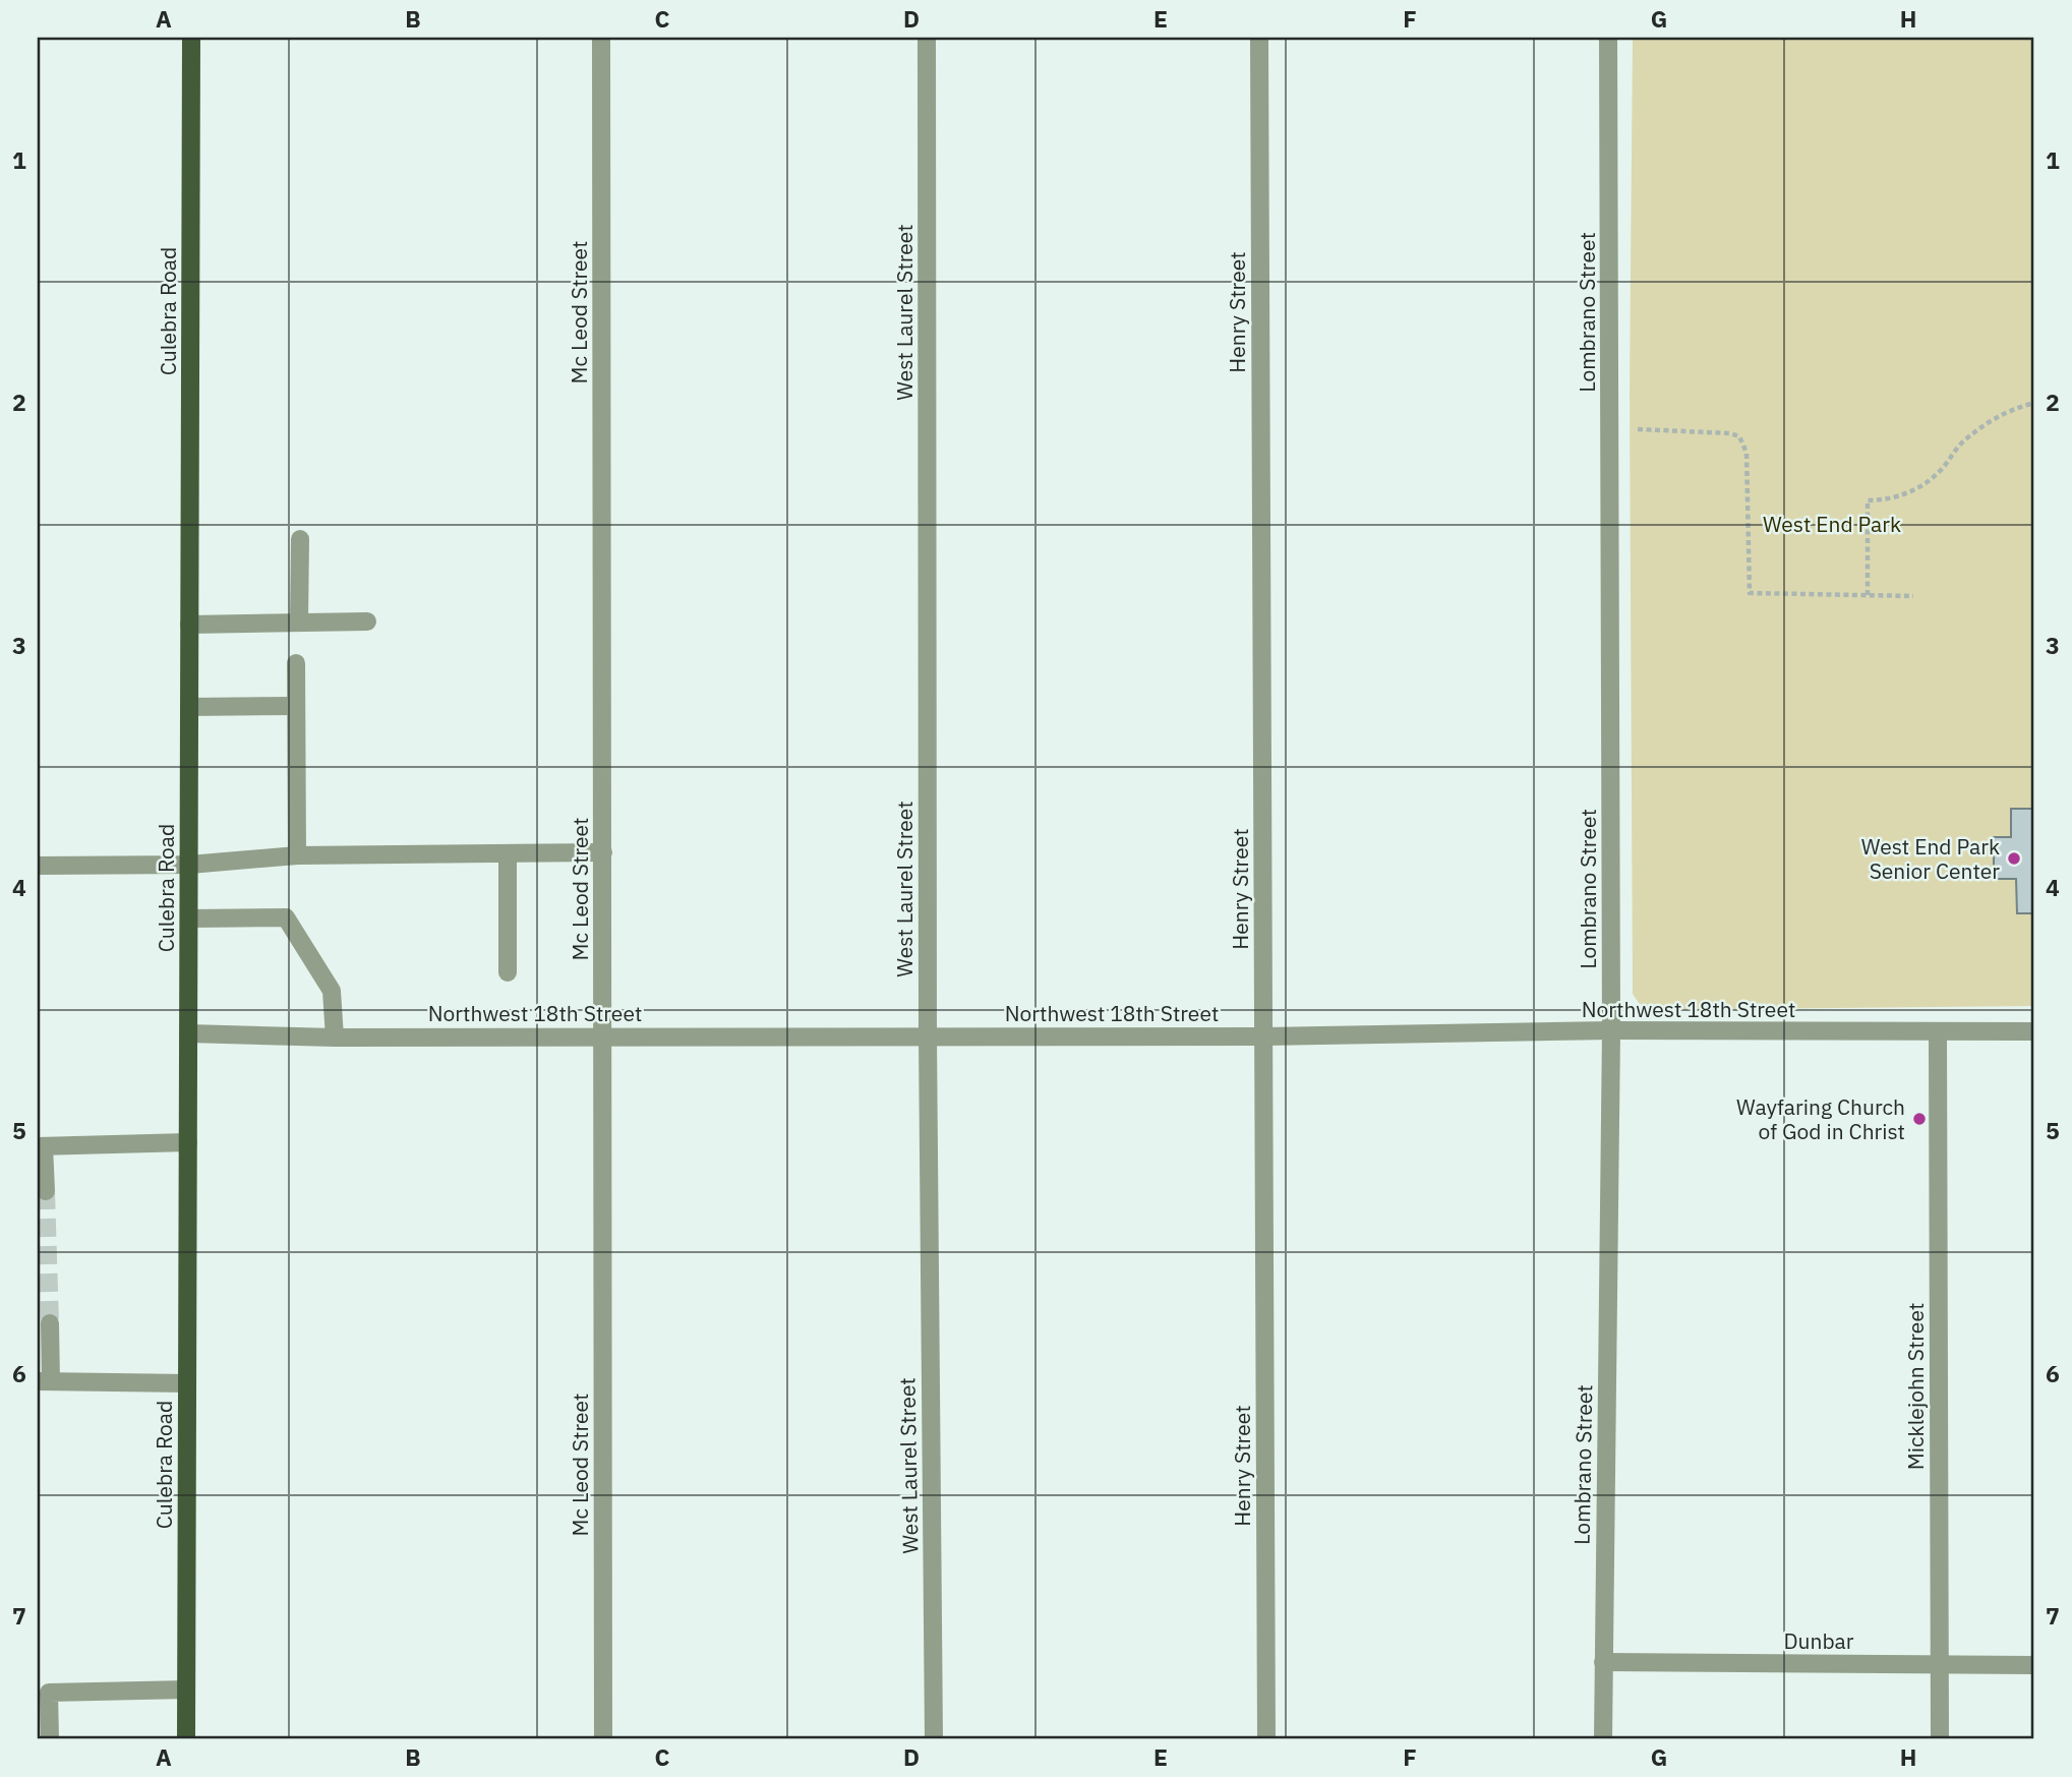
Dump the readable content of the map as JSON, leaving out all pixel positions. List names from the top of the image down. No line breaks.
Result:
{"streets":{"main road":["Culebra Road"],"street":["Mc Leod Street","West Laurel Street","Henry Street","Lombrano Street","Northwest 18th Street","Micklejohn Street","Dunbar"]},"crossings":[["Culebra Road","Northwest 18th Street"],["Mc Leod Street","Northwest 18th Street"],["West Laurel Street","Northwest 18th Street"],["Henry Street","Northwest 18th Street"],["Lombrano Street","Northwest 18th Street"],["Lombrano Street","Dunbar"],["Northwest 18th Street","Micklejohn Street"],["Micklejohn Street","Dunbar"]],"parks":["West End Park"],"places":["West End Park Senior Center","Wayfaring Church of God in Christ"],"grid":{"columns":["A","B","C","D","E","F","G","H"],"rows":["1","2","3","4","5","6","7"]}}
